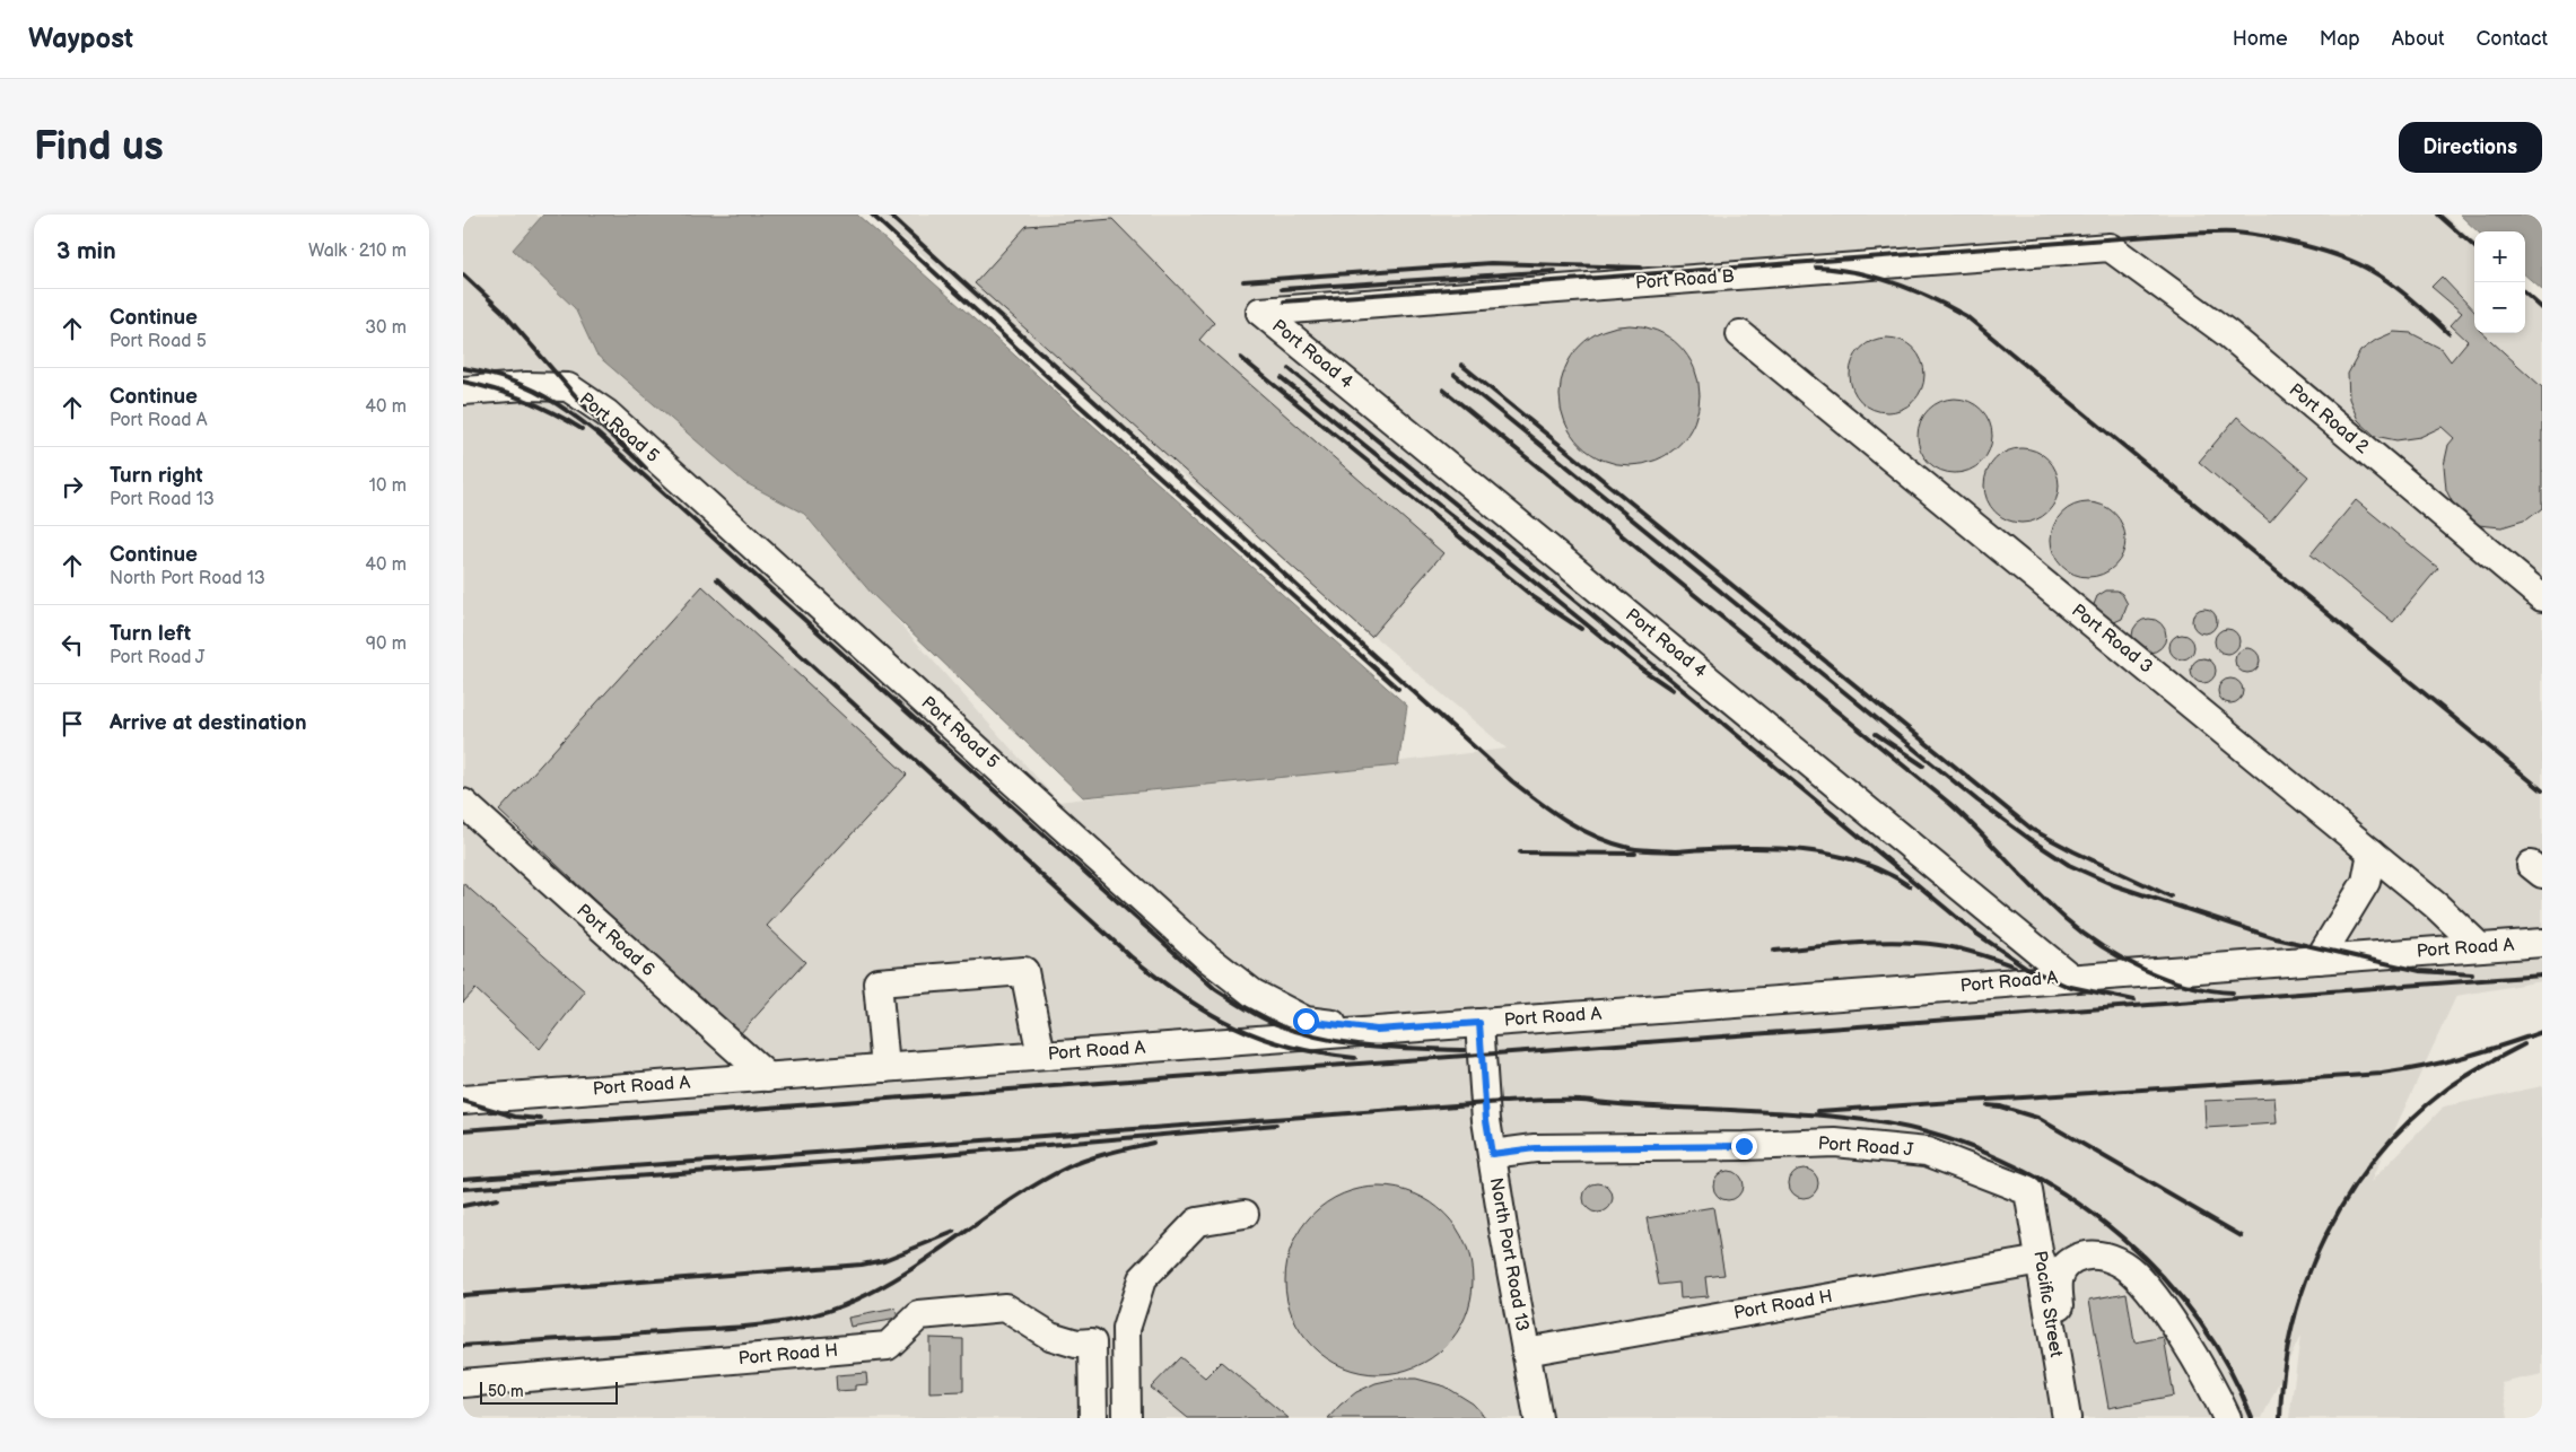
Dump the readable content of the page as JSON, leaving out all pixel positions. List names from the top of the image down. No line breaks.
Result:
{"streets":{"lane":["Port Road B","Port Road 4","Port Road 2","Port Road 5","Port Road 3","Port Road 6","Port Road A","Port Road J","North Port Road 13","Pacific Street","Port Road H"]},"crossings":[["Port Road B","Port Road 4"],["Port Road B","Port Road 2"],["Port Road 4","Port Road A"],["Port Road 5","Port Road A"],["Port Road 3","Port Road A"],["Port Road 6","Port Road A"],["Port Road A","North Port Road 13"],["Port Road J","North Port Road 13"],["Port Road J","Pacific Street"],["North Port Road 13","Port Road H"],["Pacific Street","Port Road H"]],"scale_bar":"50 m","page":{"header":"Waypost","nav":["Home","Map","About","Contact"],"buttons":"Directions","title":"Find us","heading":["3 min","Walk · 210 m"],"map_buttons":["+","−"],"list":[["Continue","Port Road 5","30 m"],["Continue","Port Road A","40 m"],["Turn right","Port Road 13","10 m"],["Continue","North Port Road 13","40 m"],["Turn left","Port Road J","90 m"],"Arrive at destination"],"scale":"50 m"}}
